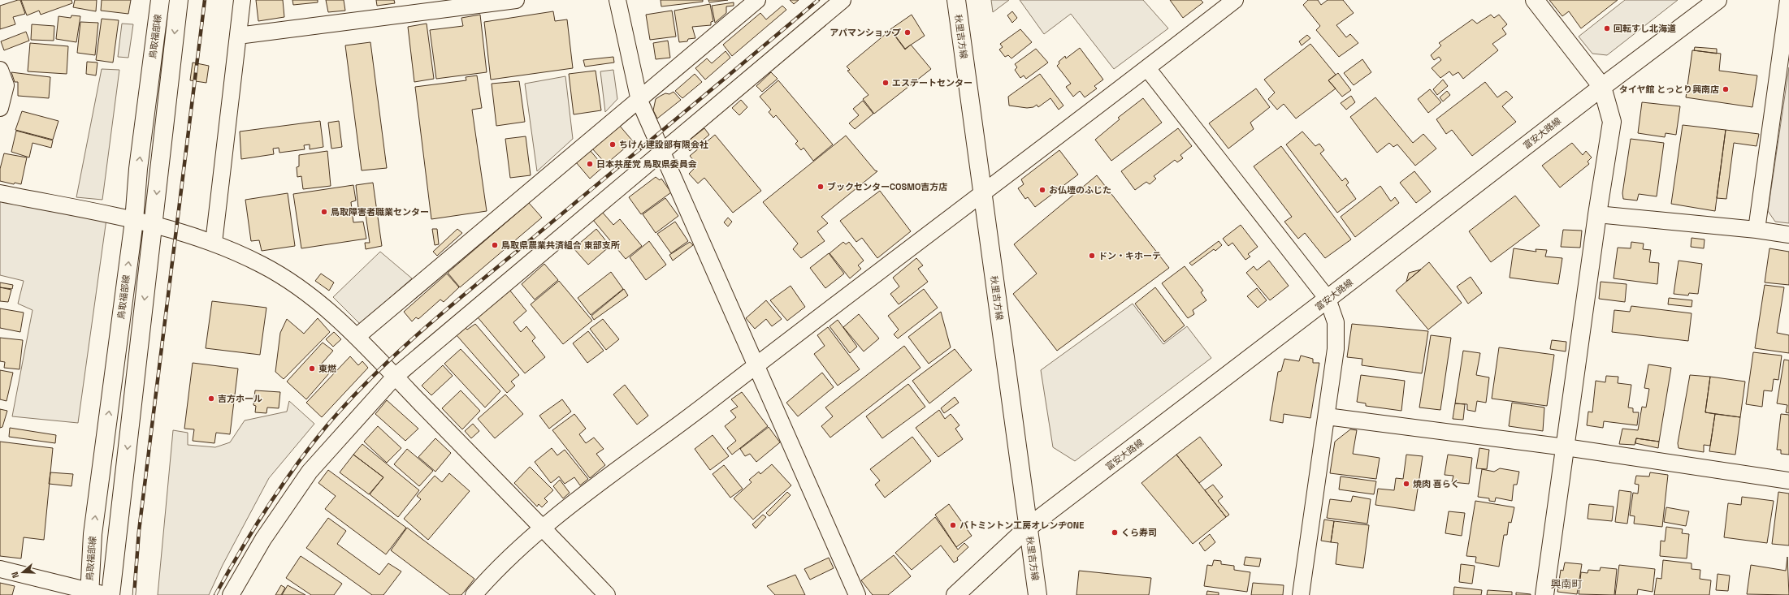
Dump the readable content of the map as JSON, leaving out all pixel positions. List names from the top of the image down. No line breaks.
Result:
{"streets":{"main road":["鳥取福部線","秋里吉方線","富安大路線"]},"crossings":[["秋里吉方線","富安大路線"]],"districts":["興南町"],"places":["回転すし北海道","アパマンショップ","エステートセンター","タイヤ館 とっとり興南店","ちけん建設部有限会社","日本共産党 鳥取県委員会","ブックセンターCOSMO吉方店","お仏壇のふじた","鳥取障害者職業センター","鳥取県農業共済組合 東部支所","ドン・キホーテ","東燃","吉方ホール","焼肉 喜らく","バトミントン工房オレンヂONE","くら寿司"],"north":"left"}
